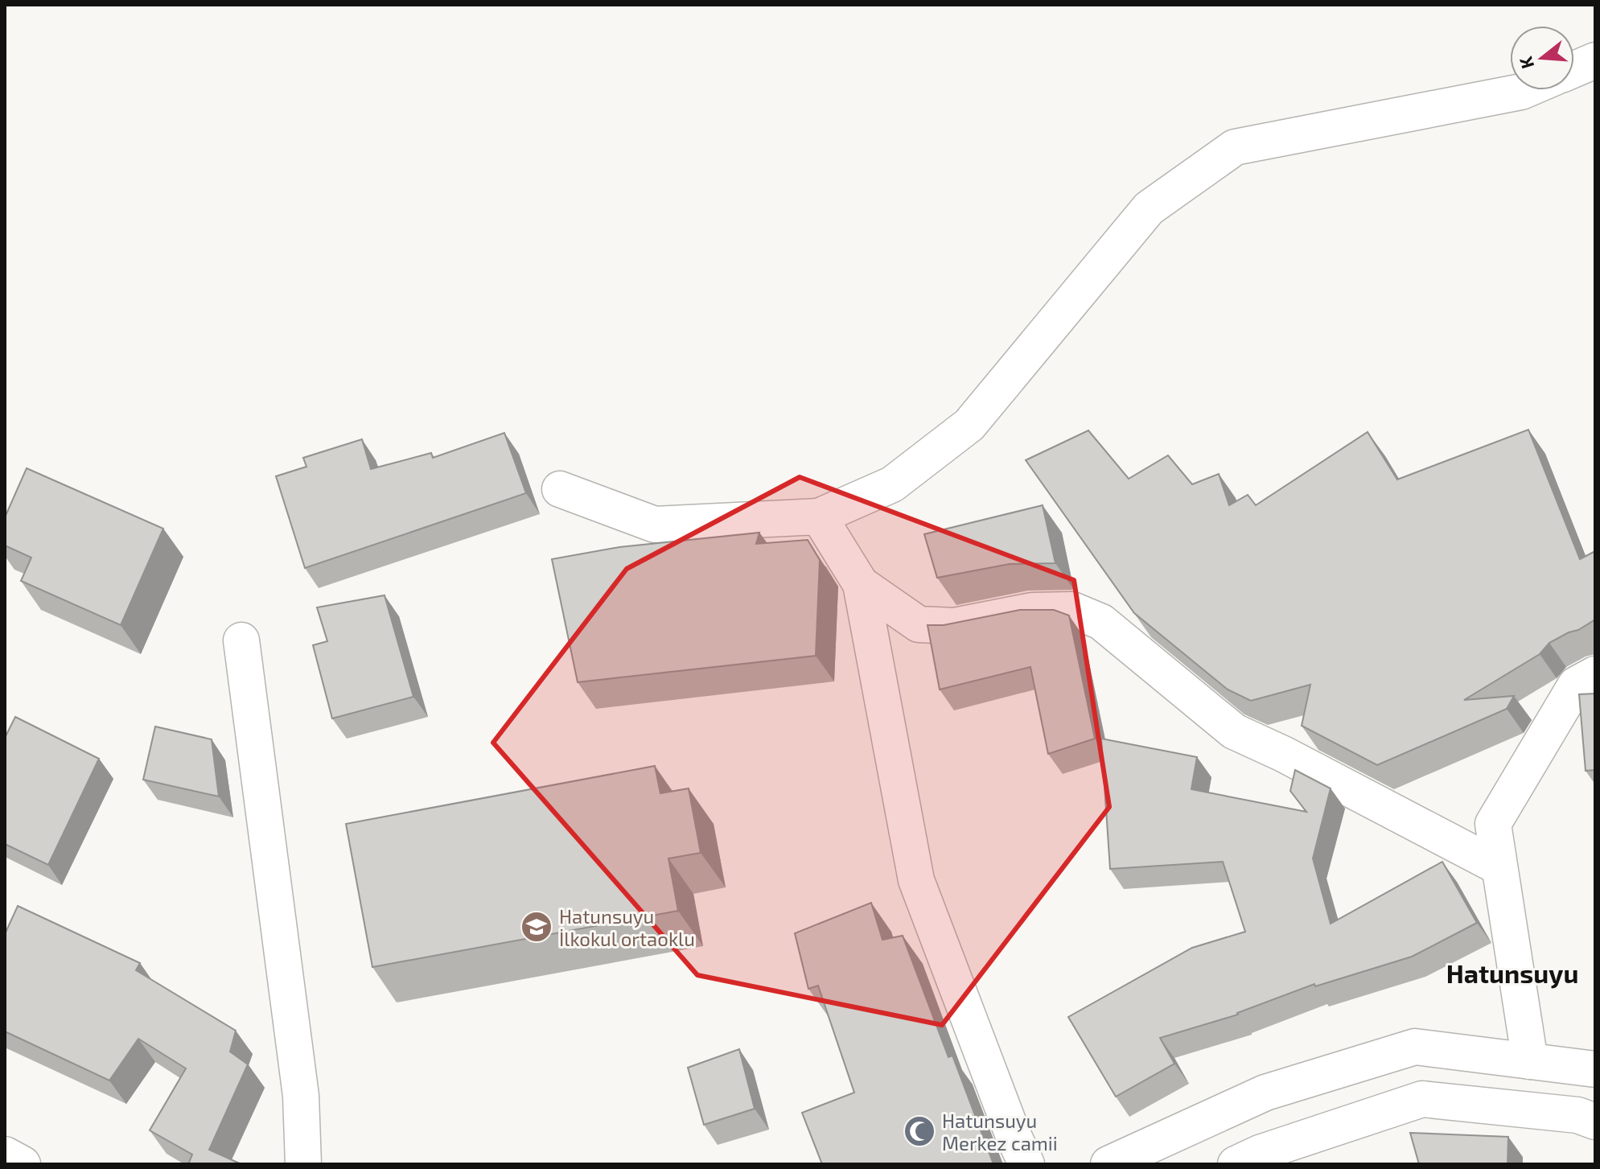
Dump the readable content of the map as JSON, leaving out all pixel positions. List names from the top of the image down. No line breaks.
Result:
{"districts":["Hatunsuyu"],"places":{"school or university":["Hatunsuyu İlkokul ortaoklu"],"mosque":["Hatunsuyu Merkez camii"]},"north":"left"}
